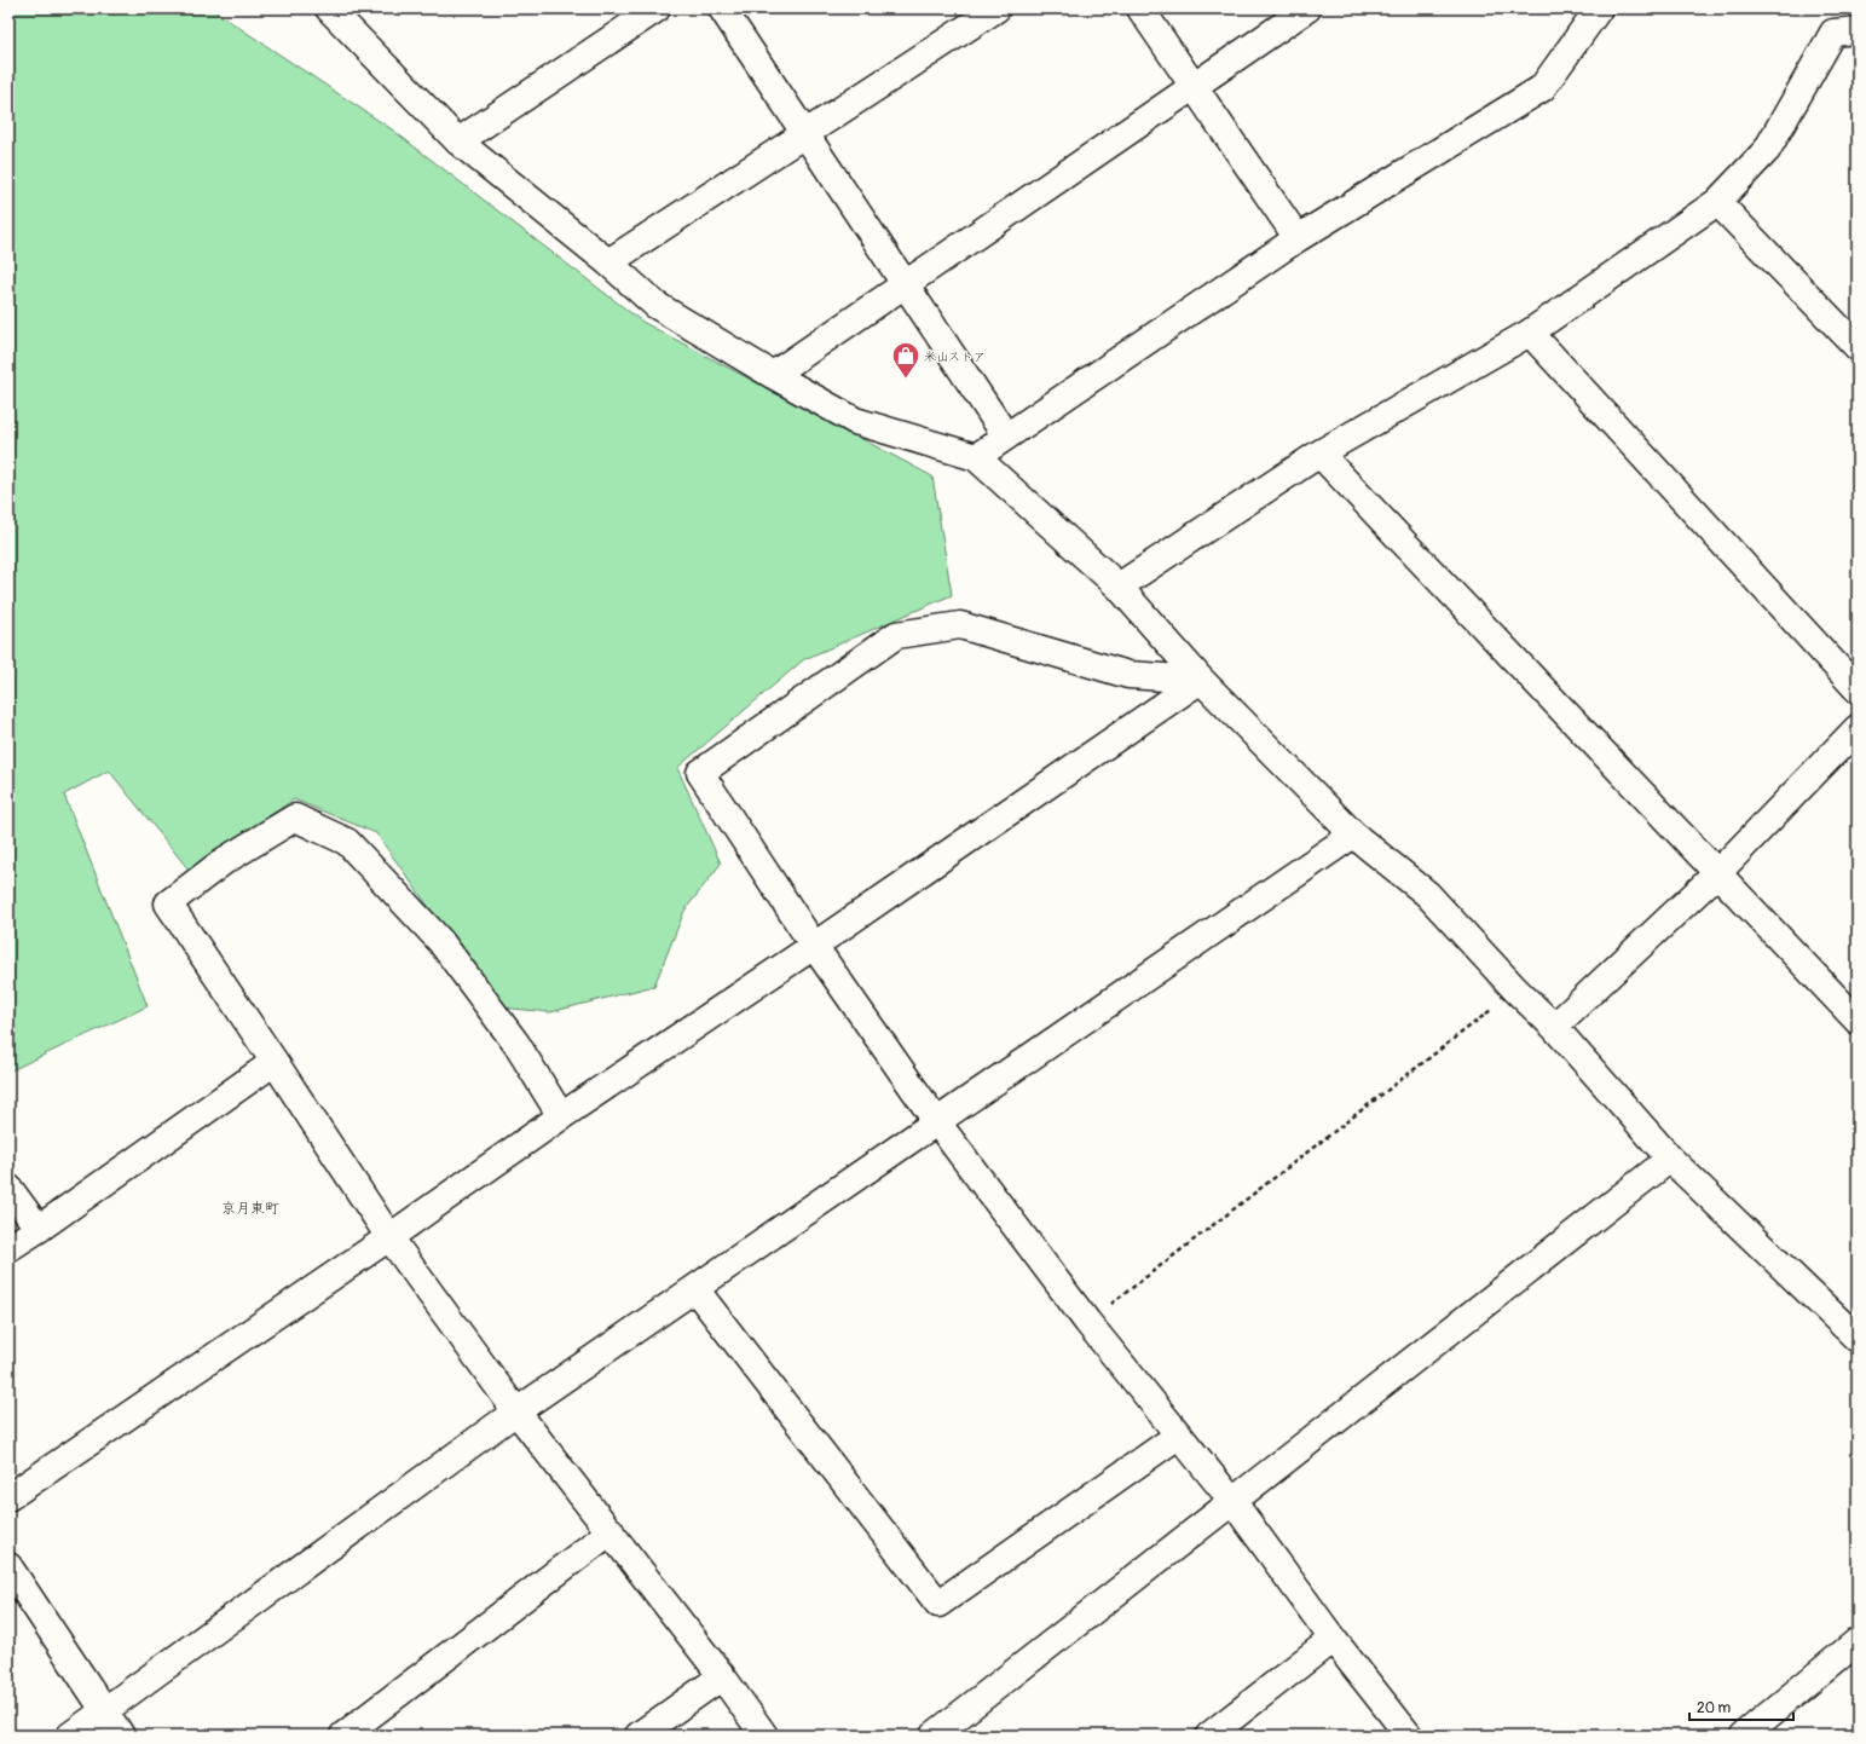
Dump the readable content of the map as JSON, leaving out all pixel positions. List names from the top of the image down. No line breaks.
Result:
{"districts":["京月東町"],"places":{"shop":["米山ストア"]},"scale_bar":"20 m"}
